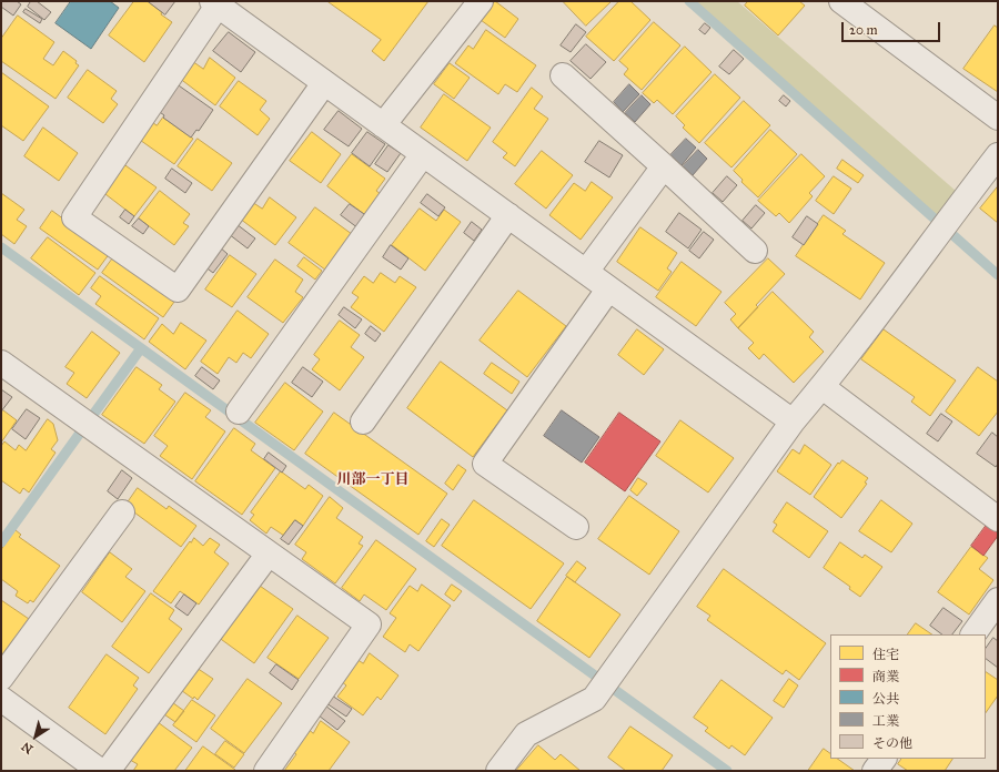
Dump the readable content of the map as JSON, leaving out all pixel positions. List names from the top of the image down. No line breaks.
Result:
{"districts":["川部一丁目"],"legend":["住宅","商業","公共","工業","その他"],"scale_bar":"20 m","north":"bottom left"}
